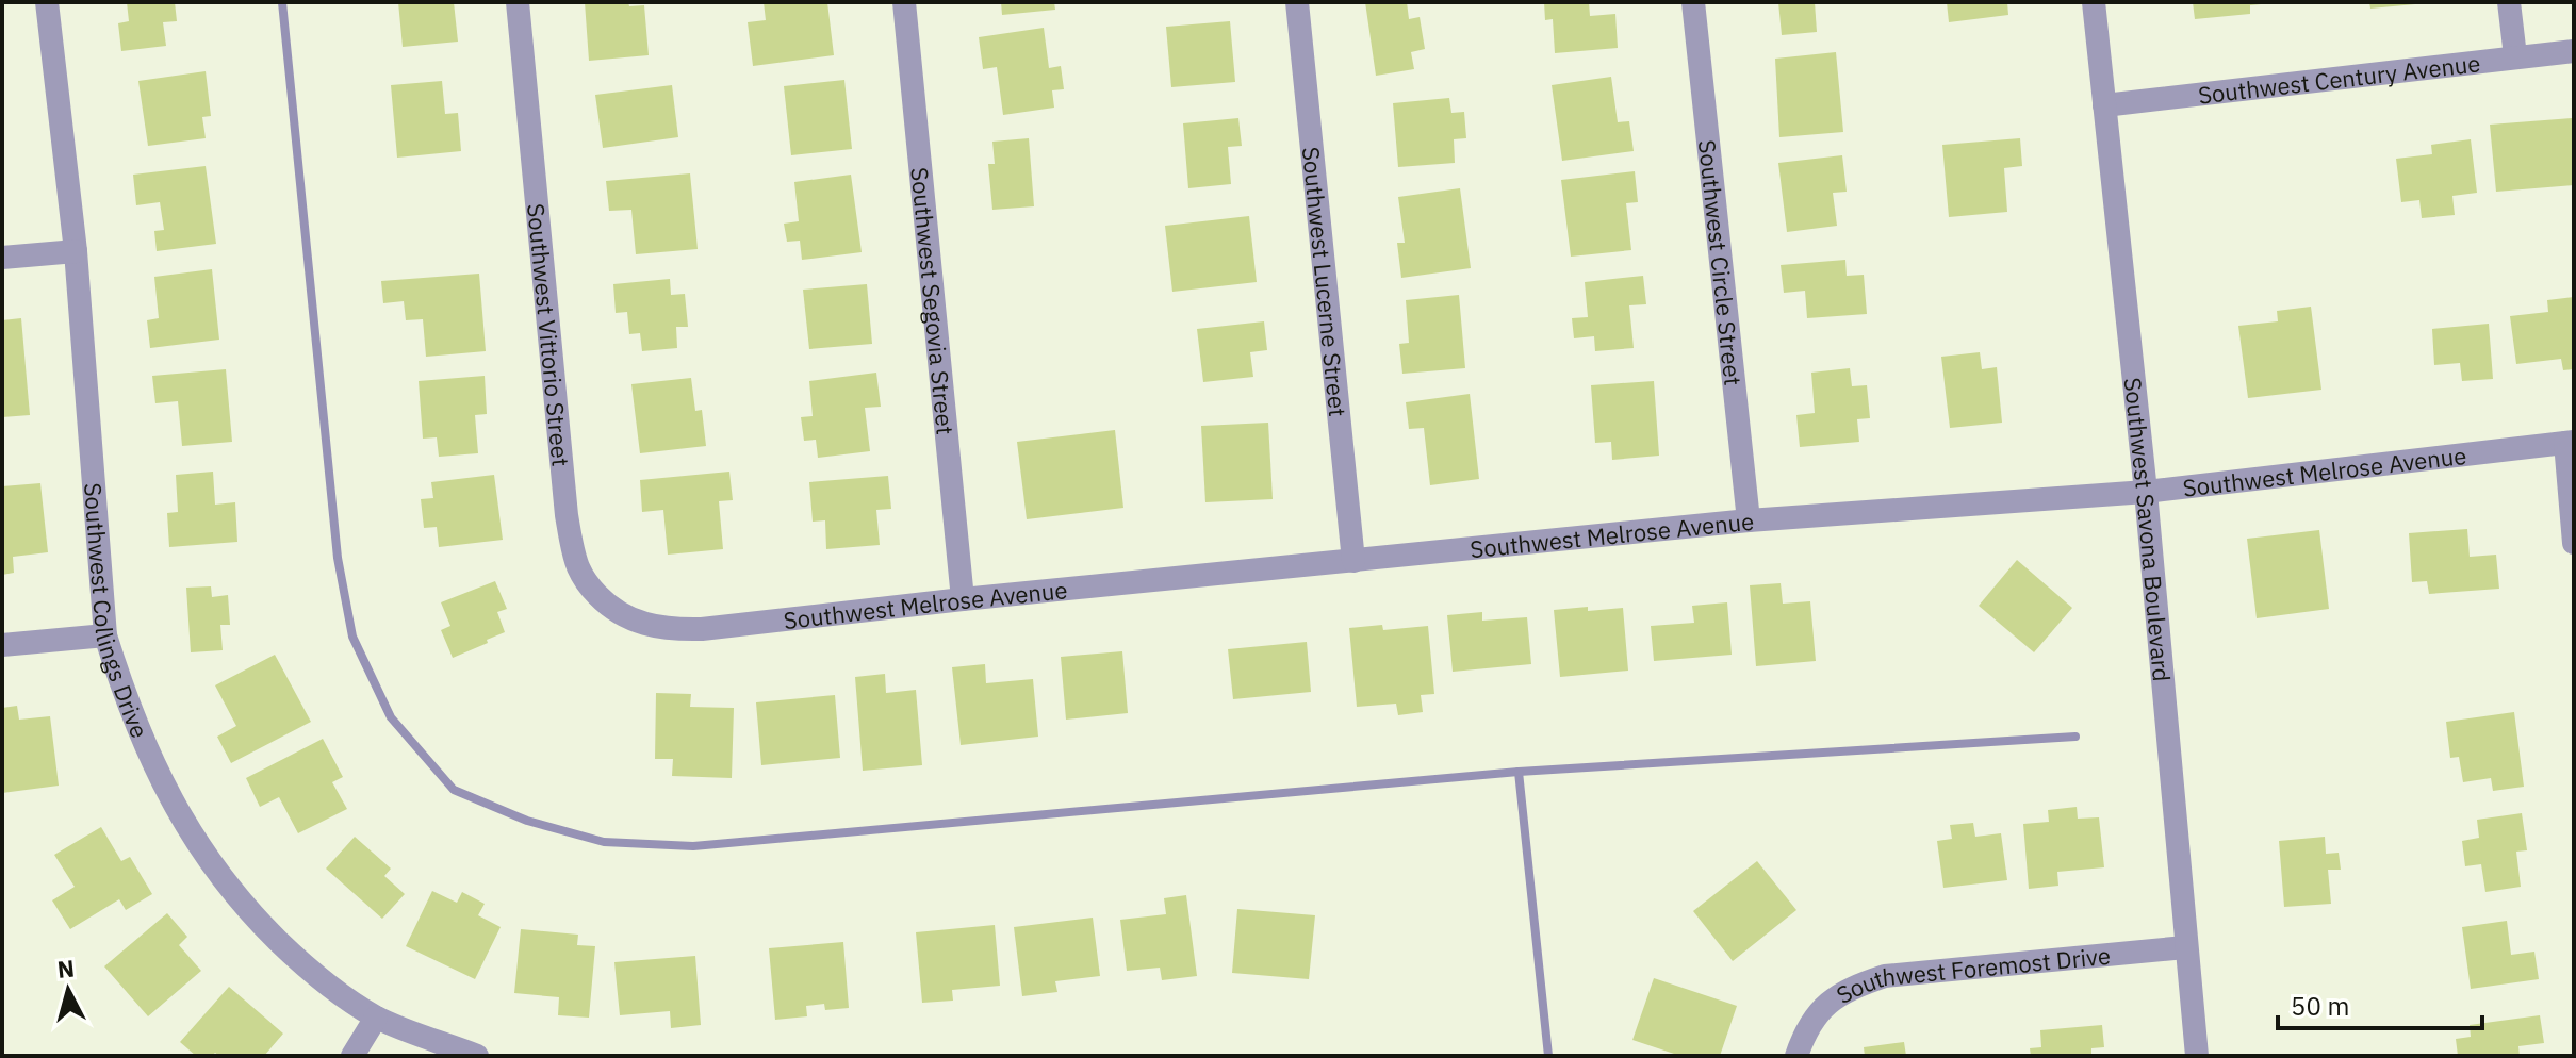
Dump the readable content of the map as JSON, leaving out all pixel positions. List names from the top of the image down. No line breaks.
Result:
{"streets":{"street":["Southwest Century Avenue","Southwest Circle Street","Southwest Lucerne Street","Southwest Segovia Street","Southwest Vittorio Street","Southwest Melrose Avenue","Southwest Savona Boulevard","Southwest Collings Drive","Southwest Foremost Drive"]},"crossings":[["Southwest Century Avenue","Southwest Savona Boulevard"],["Southwest Circle Street","Southwest Melrose Avenue"],["Southwest Lucerne Street","Southwest Melrose Avenue"],["Southwest Segovia Street","Southwest Melrose Avenue"],["Southwest Vittorio Street","Southwest Melrose Avenue"],["Southwest Melrose Avenue","Southwest Savona Boulevard"],["Southwest Savona Boulevard","Southwest Foremost Drive"]],"scale_bar":"50 m","north":"top"}
